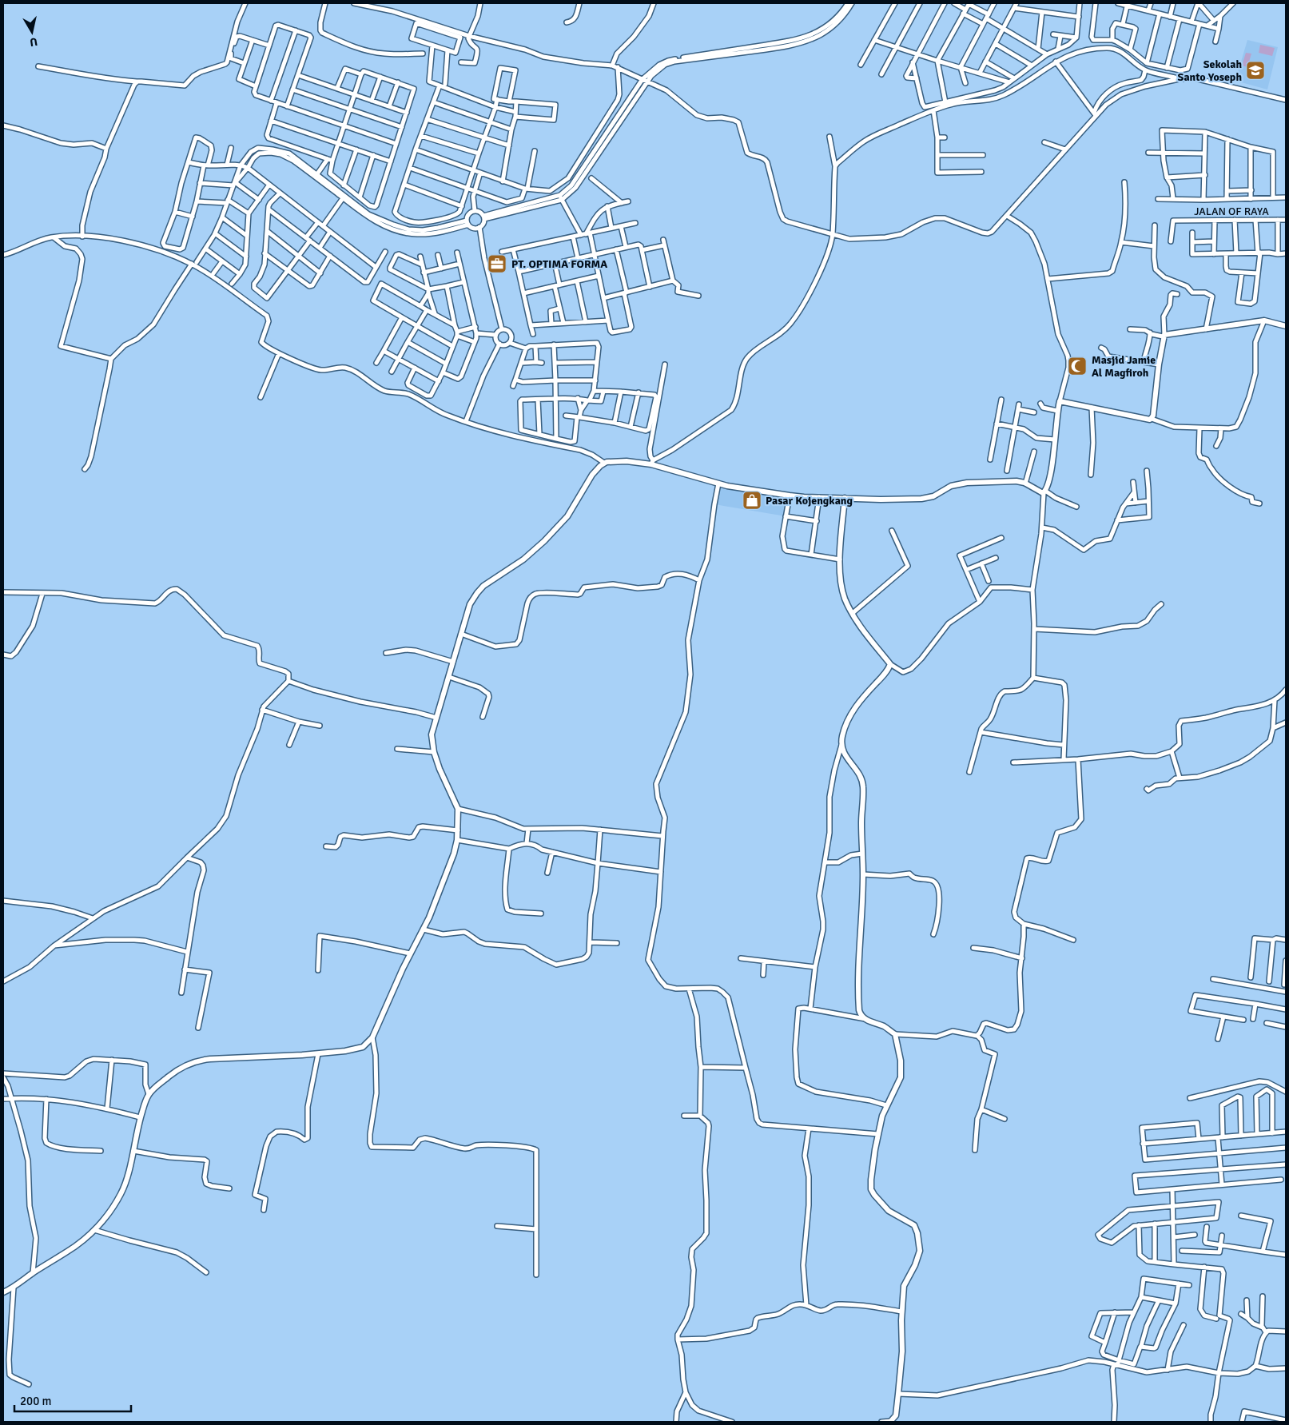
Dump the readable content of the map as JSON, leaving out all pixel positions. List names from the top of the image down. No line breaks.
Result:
{"streets":{"street":["JALAN OF RAYA"]},"places":{"school or university":["Sekolah Santo Yoseph"],"office":["PT. OPTIMA FORMA"],"mosque":["Masjid Jamie Al Magfiroh"],"shop":["Pasar Kojengkang"]},"scale_bar":"200 m","north":"bottom"}
